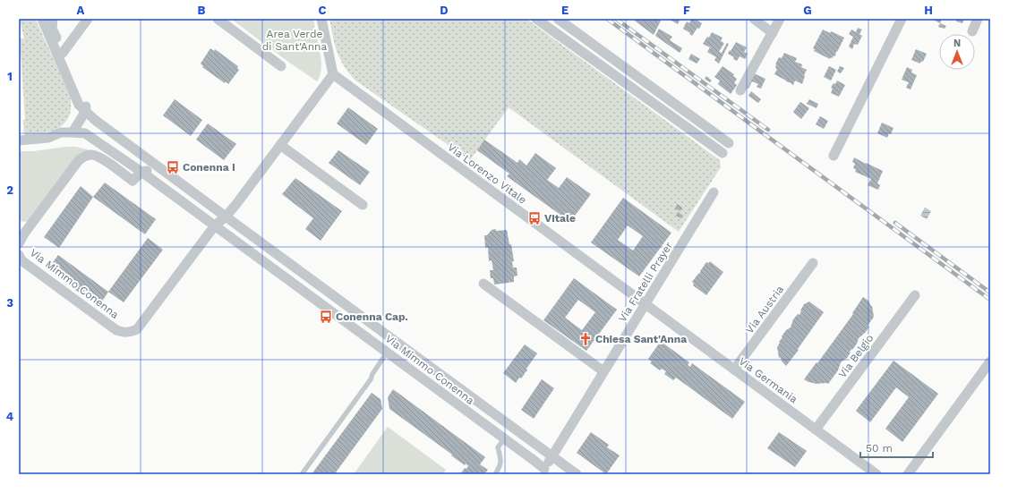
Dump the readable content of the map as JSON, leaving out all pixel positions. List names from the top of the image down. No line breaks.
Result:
{"streets":{"street":["Via Lorenzo Vitale","Via Fratelli Prayer","Via Mimmo Conenna","Via Austria","Via Belgio","Via Germania"]},"crossings":[["Via Lorenzo Vitale","Via Fratelli Prayer"],["Via Lorenzo Vitale","Via Germania"],["Via Fratelli Prayer","Via Mimmo Conenna"],["Via Fratelli Prayer","Via Germania"],["Via Austria","Via Germania"],["Via Belgio","Via Germania"]],"parks":["Area Verde di Sant'Anna"],"places":{"bus stop":["Conenna I","Vitale","Conenna Cap."],"church":["Chiesa Sant'Anna"]},"scale_bar":"50 m","north":"top","grid":{"columns":["A","B","C","D","E","F","G","H"],"rows":["1","2","3","4"]}}
